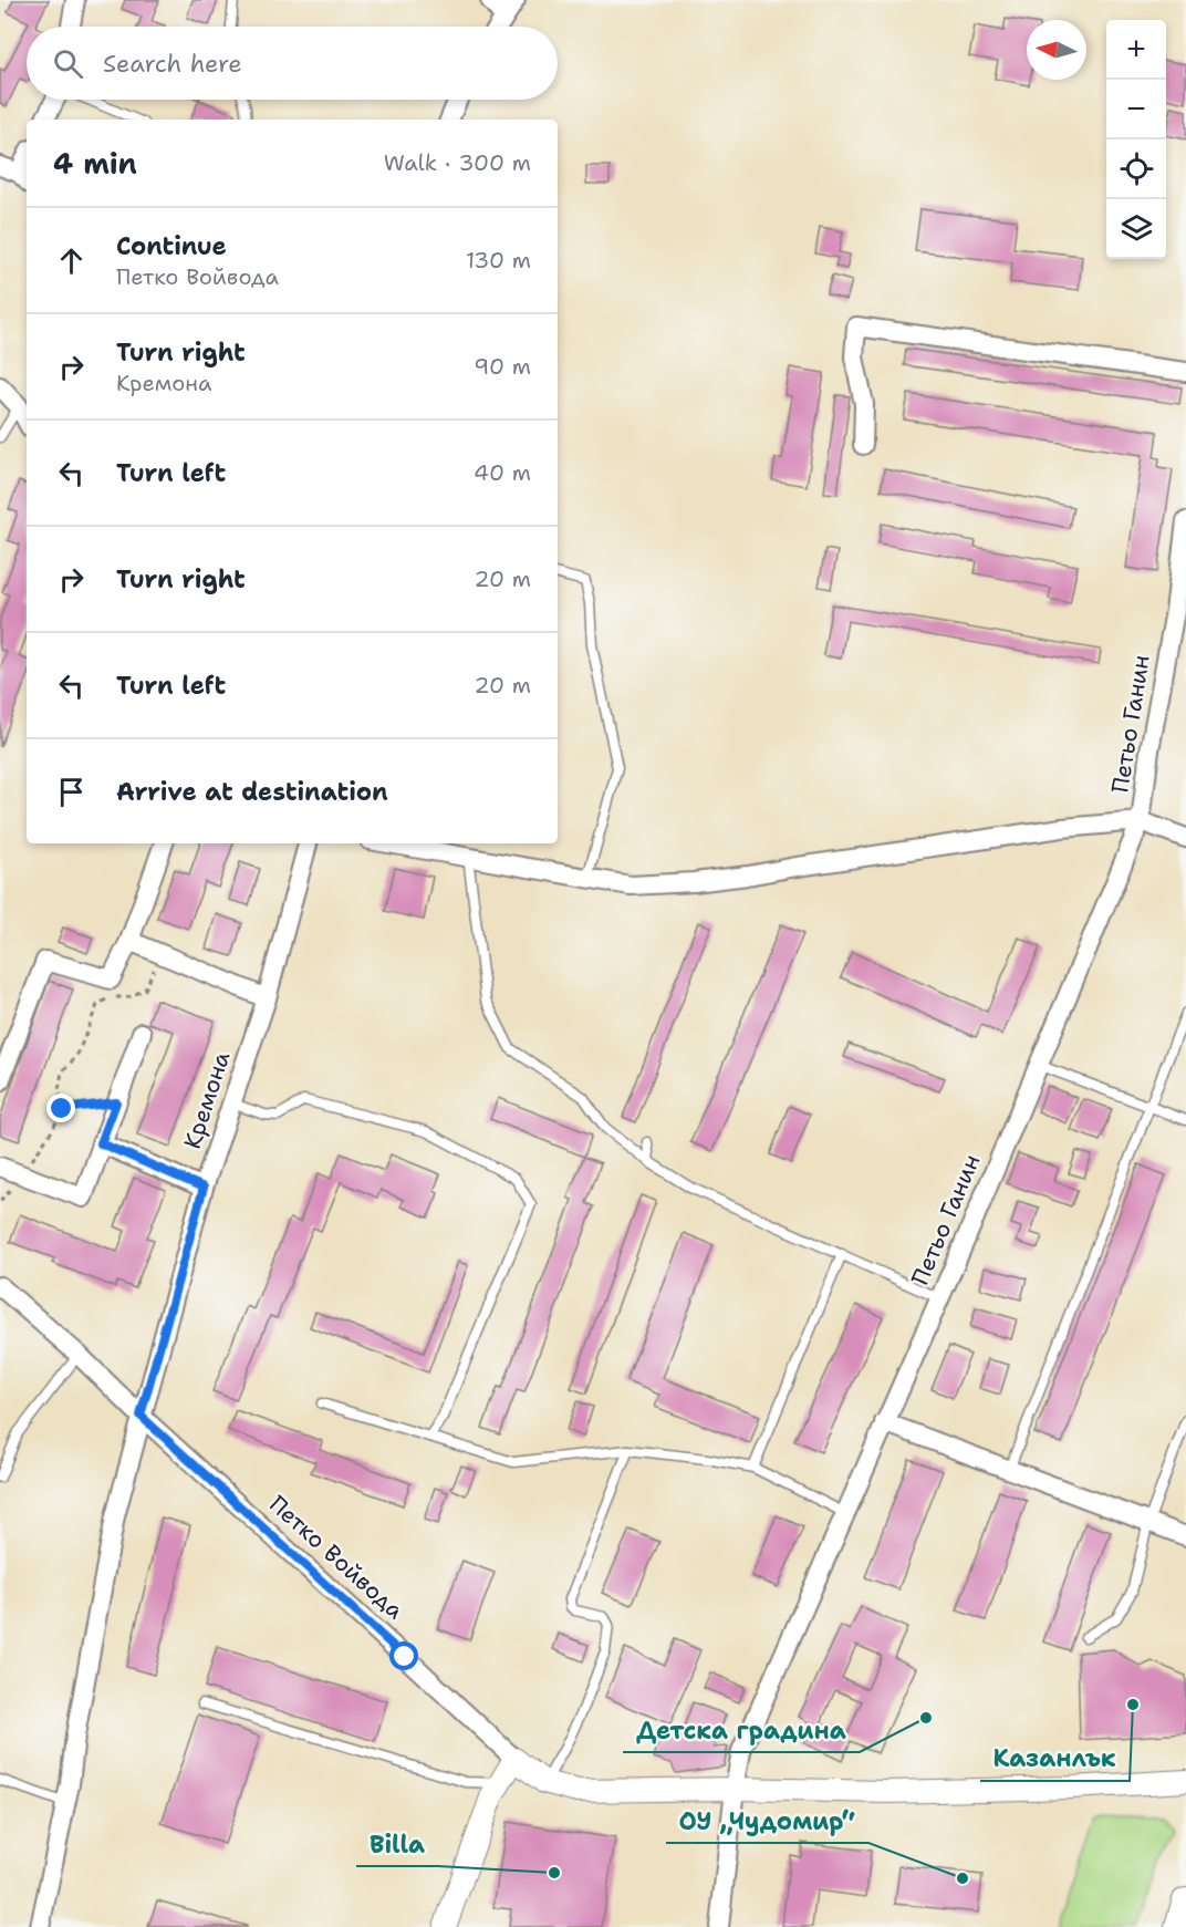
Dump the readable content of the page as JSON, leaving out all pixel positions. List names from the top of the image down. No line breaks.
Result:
{"streets":{"street":["Петьо Ганин","Кремона","Петко Войвода"]},"crossings":[["Петьо Ганин","Петко Войвода"],["Кремона","Петко Войвода"]],"places":["Казанлък","Детска градина","Billa","ОУ „Чудомир“"],"north":"left","page":{"map_buttons":["+","−"],"search":"Search here","heading":["4 min","Walk · 300 m"],"list":[["Continue","Петко Войвода","130 m"],["Turn right","Кремона","90 m"],["Turn left","40 m"],["Turn right","20 m"],["Turn left","20 m"],"Arrive at destination"]}}
